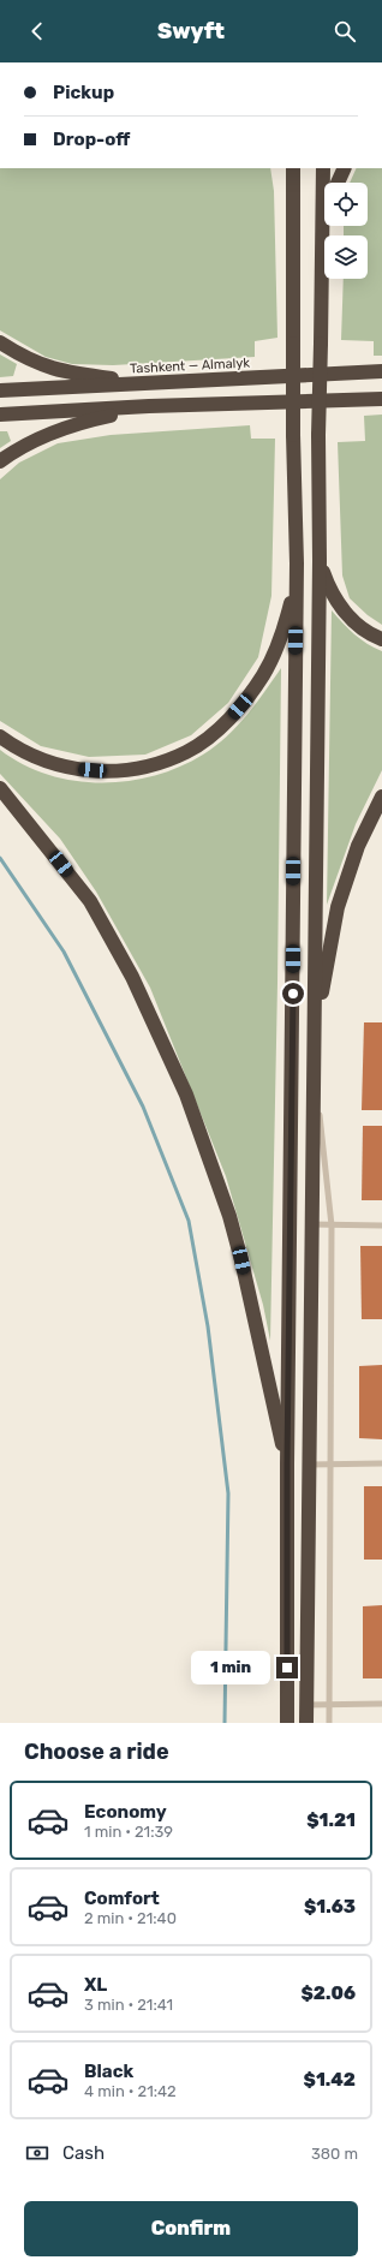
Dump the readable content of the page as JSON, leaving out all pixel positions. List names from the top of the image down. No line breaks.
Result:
{"streets":{"highway":["Tashkent — Almalyk"]},"page":{"header":"Swyft","banner":["Pickup","Drop-off"],"bubble":"1 min","heading":"Choose a ride","list":[{"name":"Economy","note":"1 min · 21:39","value":"$1.21"},{"name":"Comfort","note":"2 min · 21:40","value":"$1.63"},{"name":"XL","note":"3 min · 21:41","value":"$2.06"},{"name":"Black","note":"4 min · 21:42","value":"$1.42"}],"pay":["Cash","380 m"],"buttons":"Confirm"}}
